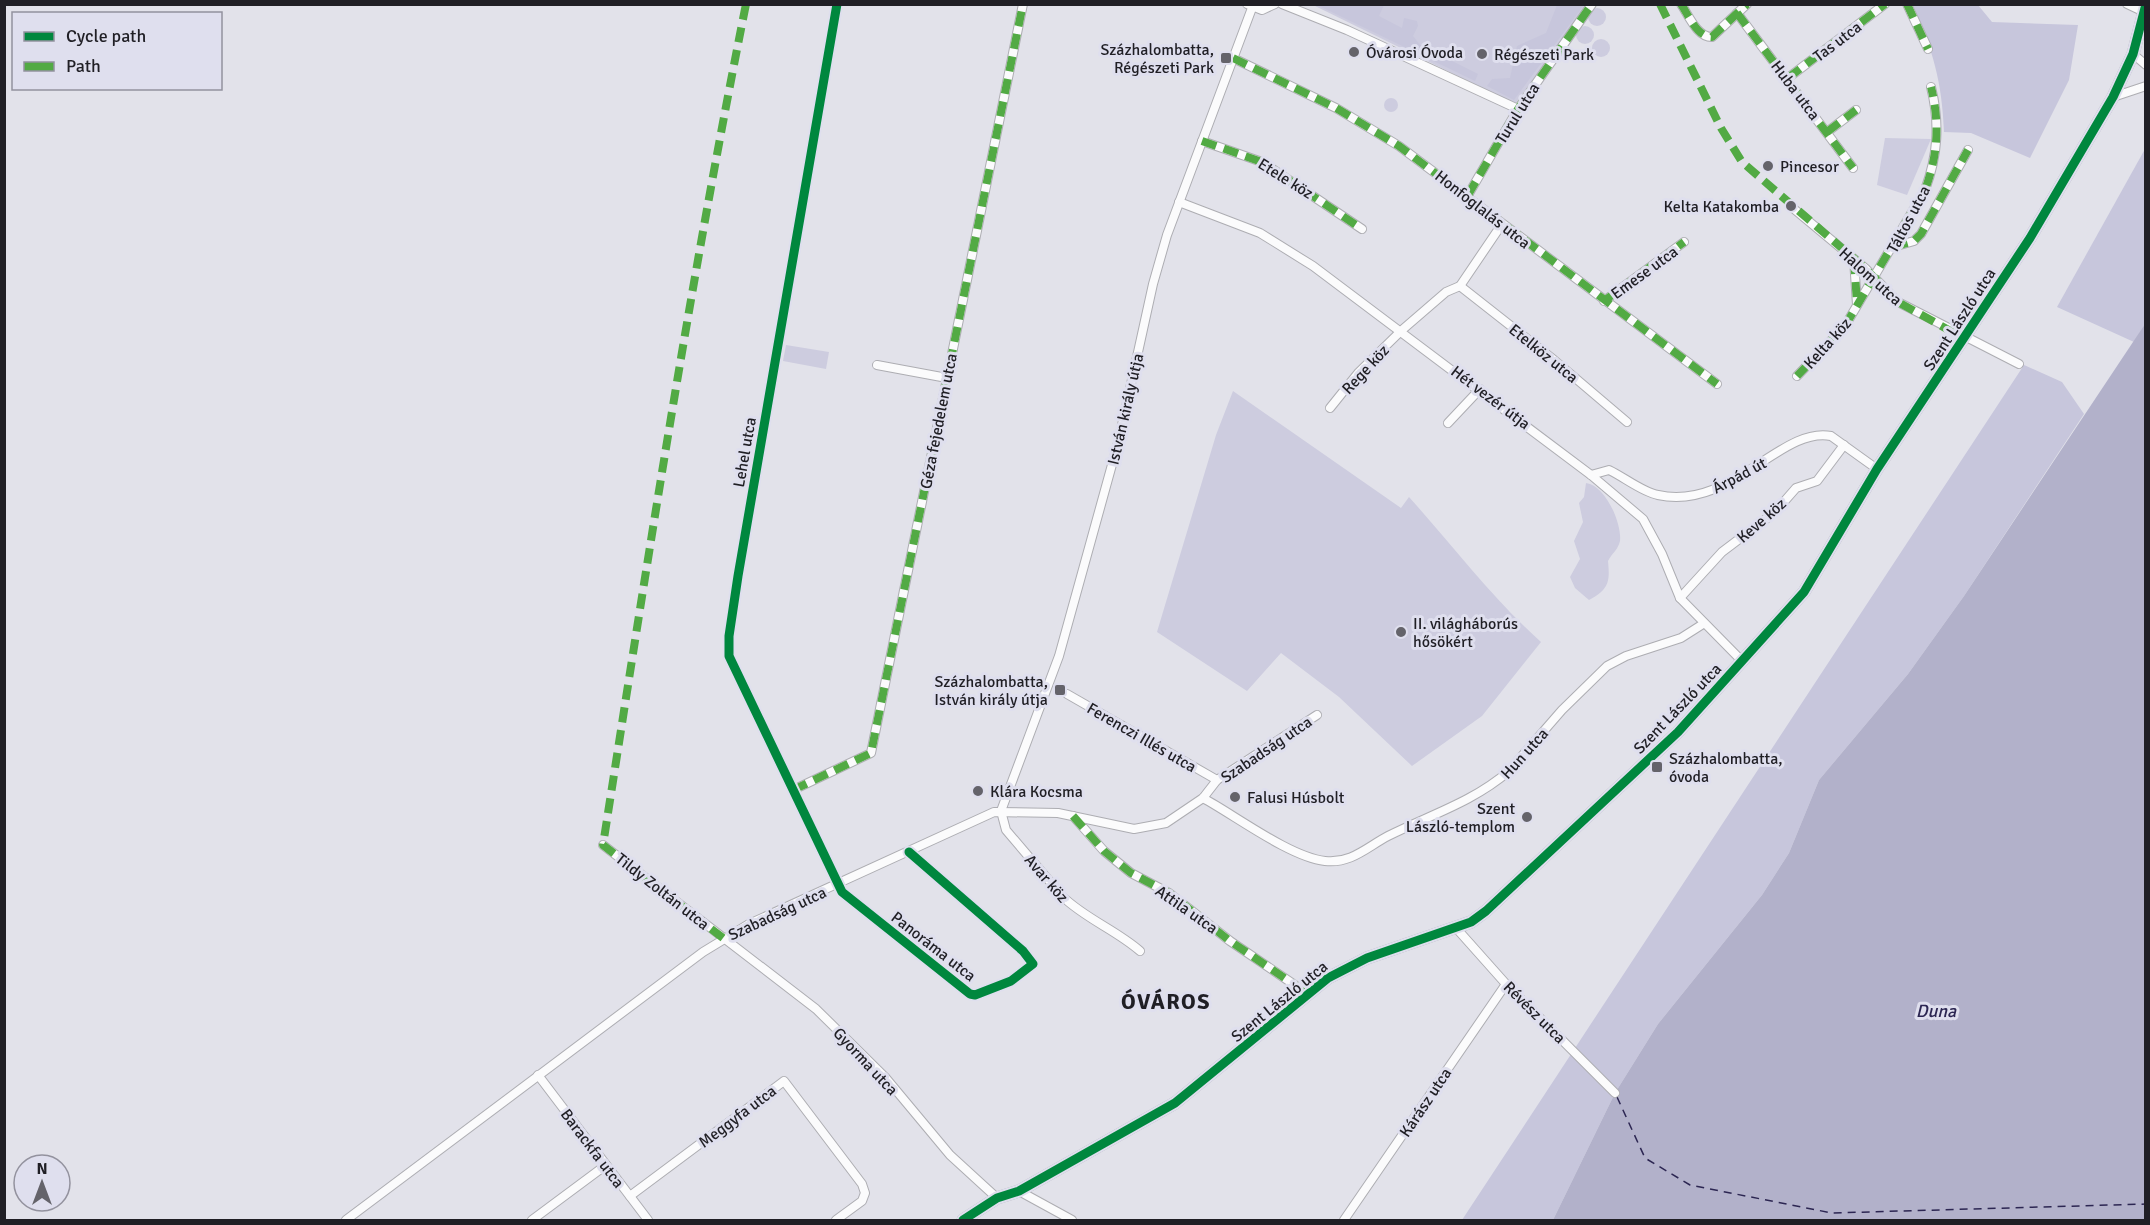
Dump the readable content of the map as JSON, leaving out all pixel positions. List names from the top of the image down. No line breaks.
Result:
{"streets":{"street":["Tas utca","Huba utca","Turul utca","Etele köz","Honfoglalás utca","Táltos utca","Emese utca","Halom utca","Szent László utca","Kelta köz","Etelköz utca","Rege köz","Hét vezér útja","István király útja","Géza fejedelem utca","Lehel utca","Árpád út","Keve köz","Ferenczi Illés utca","Szabadság utca","Hun utca","Avar köz","Tildy Zoltán utca","Attila utca","Panoráma utca","Révész utca","Gyorma utca","Kárász utca","Meggyfa utca","Barackfa utca"]},"crossings":[["Tas utca","Huba utca"],["Turul utca","Honfoglalás utca"],["Etele köz","István király útja"],["Honfoglalás utca","Emese utca"],["Honfoglalás utca","István király útja"],["Táltos utca","Halom utca"],["Táltos utca","Kelta köz"],["Halom utca","Szent László utca"],["Halom utca","Kelta köz"],["Szent László utca","Hét vezér útja"],["Szent László utca","Árpád út"],["Szent László utca","Attila utca"],["Szent László utca","Révész utca"],["Szent László utca","Gyorma utca"],["Etelköz utca","Rege köz"],["Rege köz","Hét vezér útja"],["Hét vezér útja","István király útja"],["Hét vezér útja","Árpád út"],["Hét vezér útja","Keve köz"],["Hét vezér útja","Hun utca"],["István király útja","Szabadság utca"],["István király útja","Avar köz"],["Géza fejedelem utca","Lehel utca"],["Lehel utca","Szabadság utca"],["Lehel utca","Panoráma utca"],["Árpád út","Keve köz"],["Ferenczi Illés utca","Szabadság utca"],["Szabadság utca","Hun utca"],["Szabadság utca","Avar köz"],["Szabadság utca","Tildy Zoltán utca"],["Szabadság utca","Attila utca"],["Szabadság utca","Panoráma utca"],["Szabadság utca","Gyorma utca"],["Szabadság utca","Barackfa utca"],["Tildy Zoltán utca","Gyorma utca"],["Révész utca","Kárász utca"],["Meggyfa utca","Barackfa utca"]],"districts":["ÓVÁROS"],"water":["Duna"],"places":{"other":["Óvárosi Óvoda","Régészeti Park","Pincesor","Kelta Katakomba","II. világháborús hősökért","Klára Kocsma","Falusi Húsbolt","Szent László-templom"],"transit":["Százhalombatta, Régészeti Park","Százhalombatta, István király útja","Százhalombatta, óvoda"]},"legend":["Cycle path","Path"],"north":"top"}
